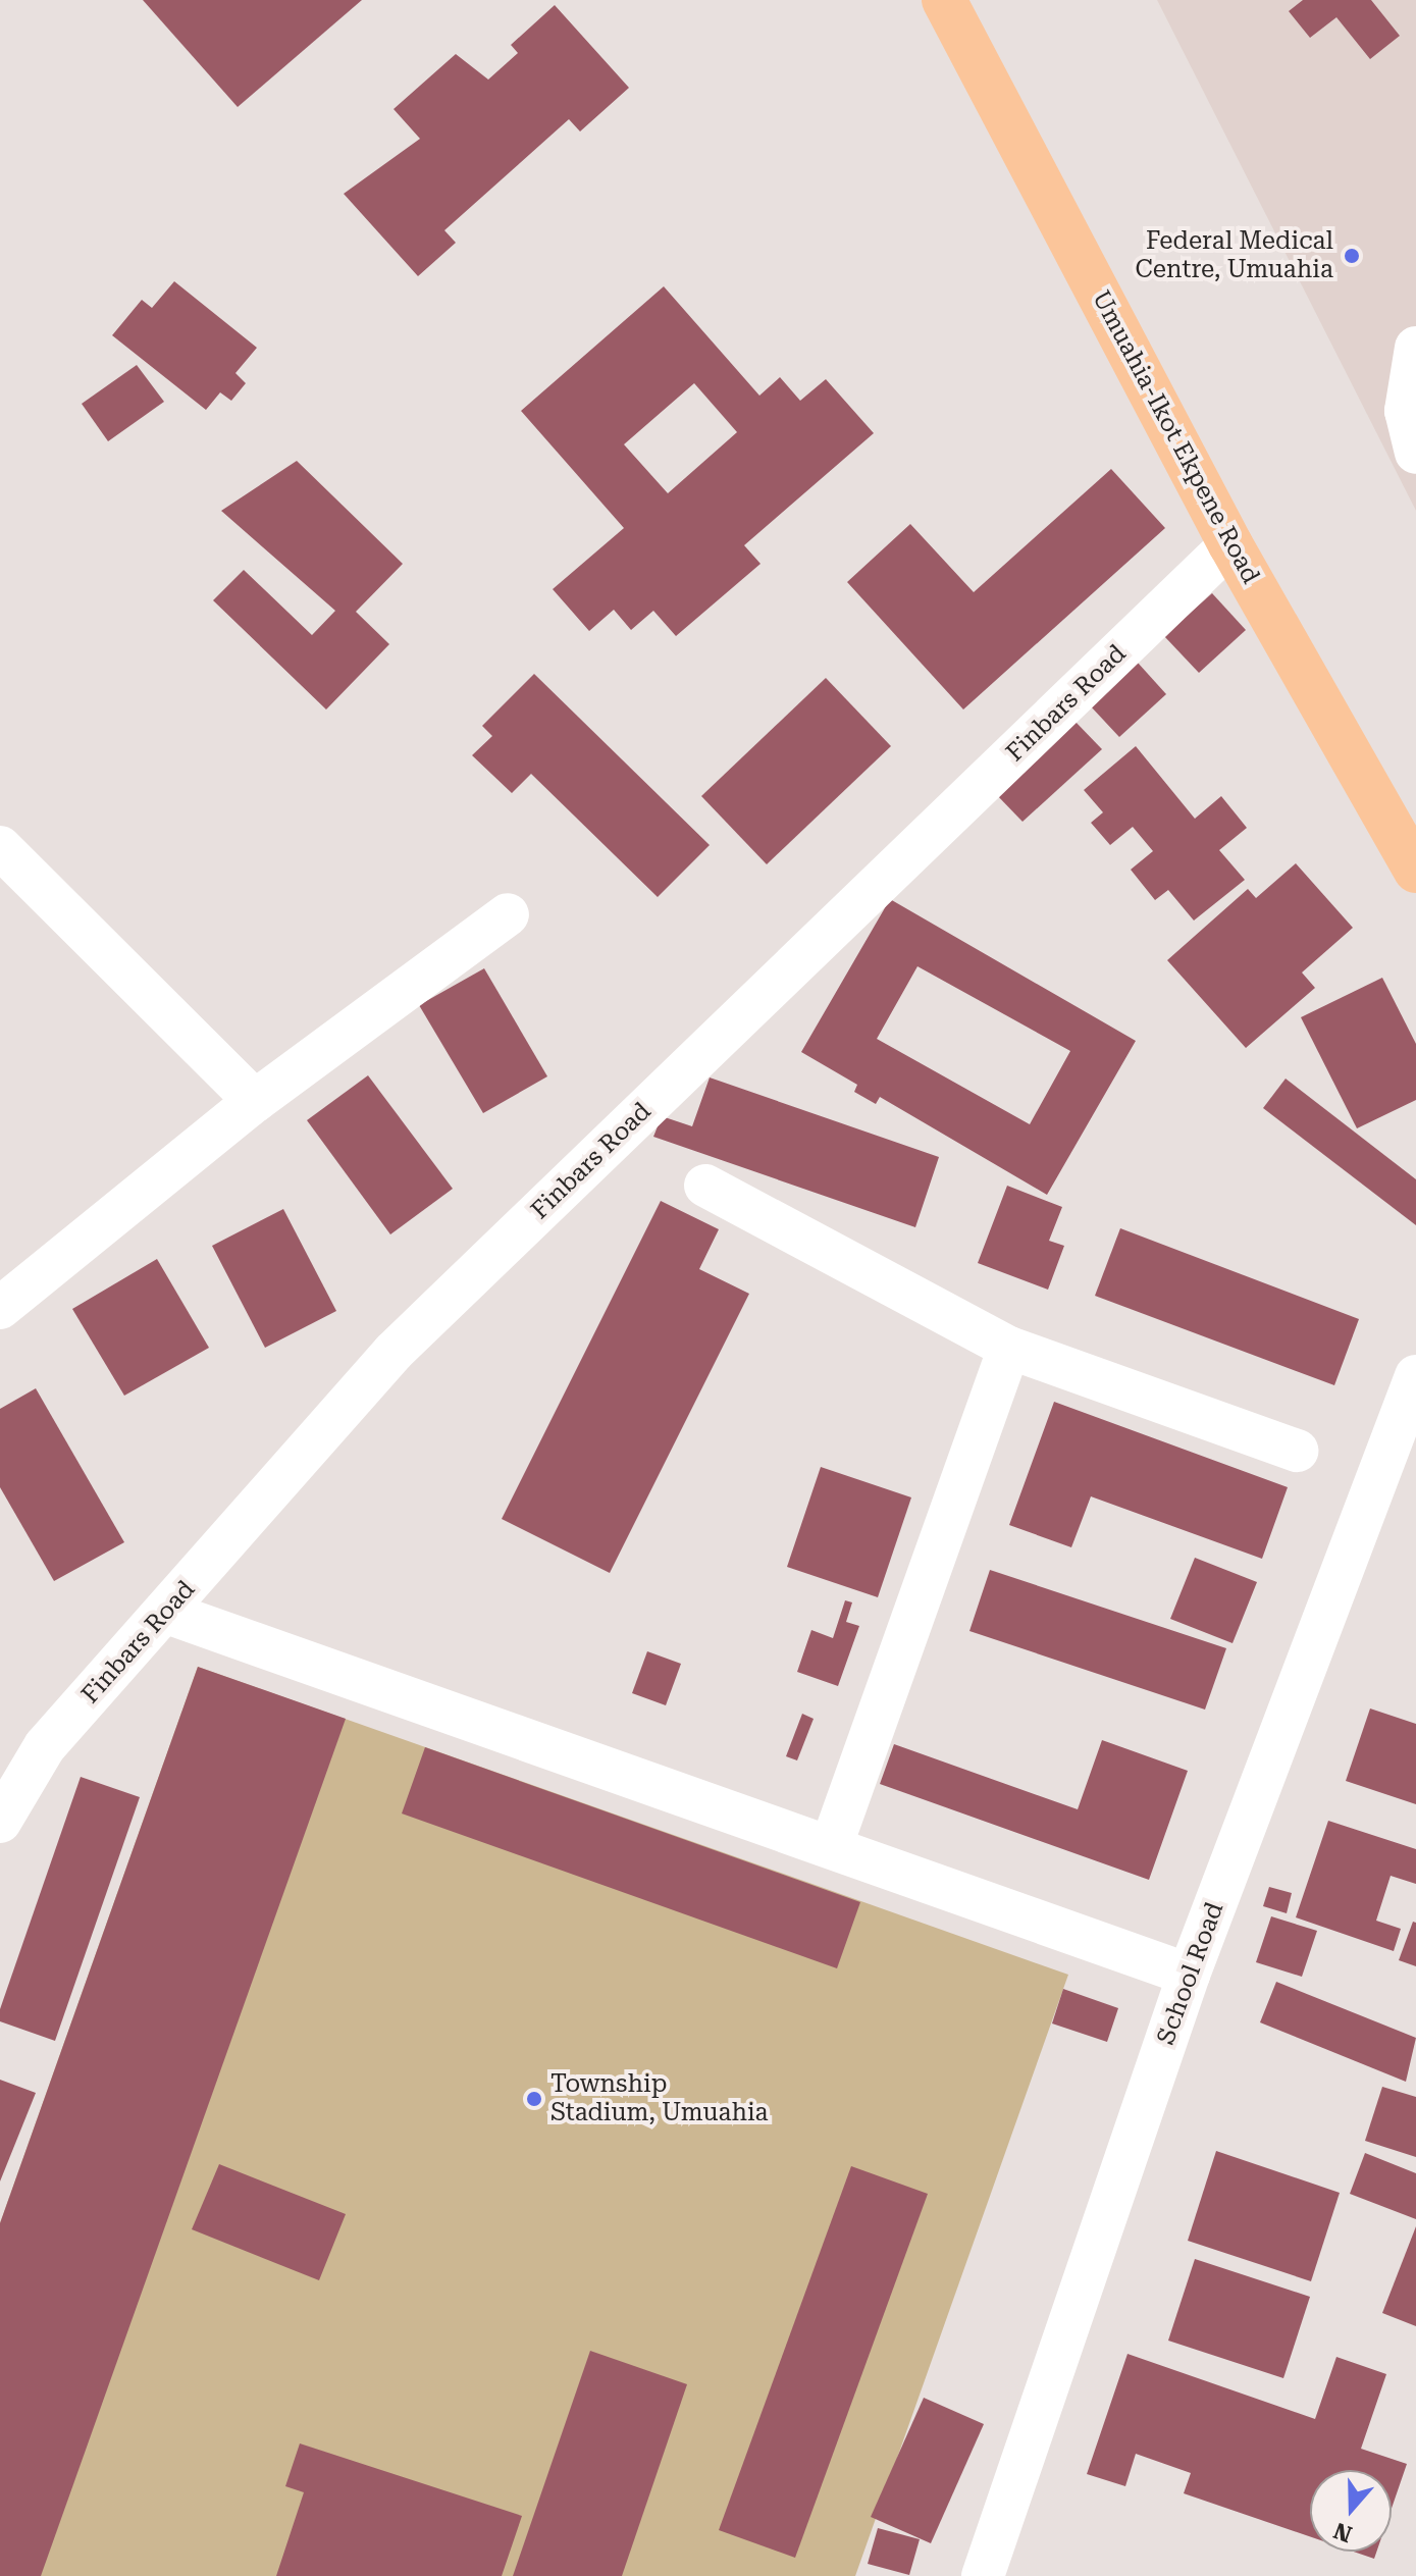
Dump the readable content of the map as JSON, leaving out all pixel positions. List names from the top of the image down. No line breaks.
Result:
{"streets":{"main road":["Umuahia-Ikot Ekpene Road"],"street":["Finbars Road","School Road"]},"crossings":[["Umuahia-Ikot Ekpene Road","Finbars Road"]],"places":["Federal Medical Centre, Umuahia","Township Stadium, Umuahia"],"north":"bottom"}
